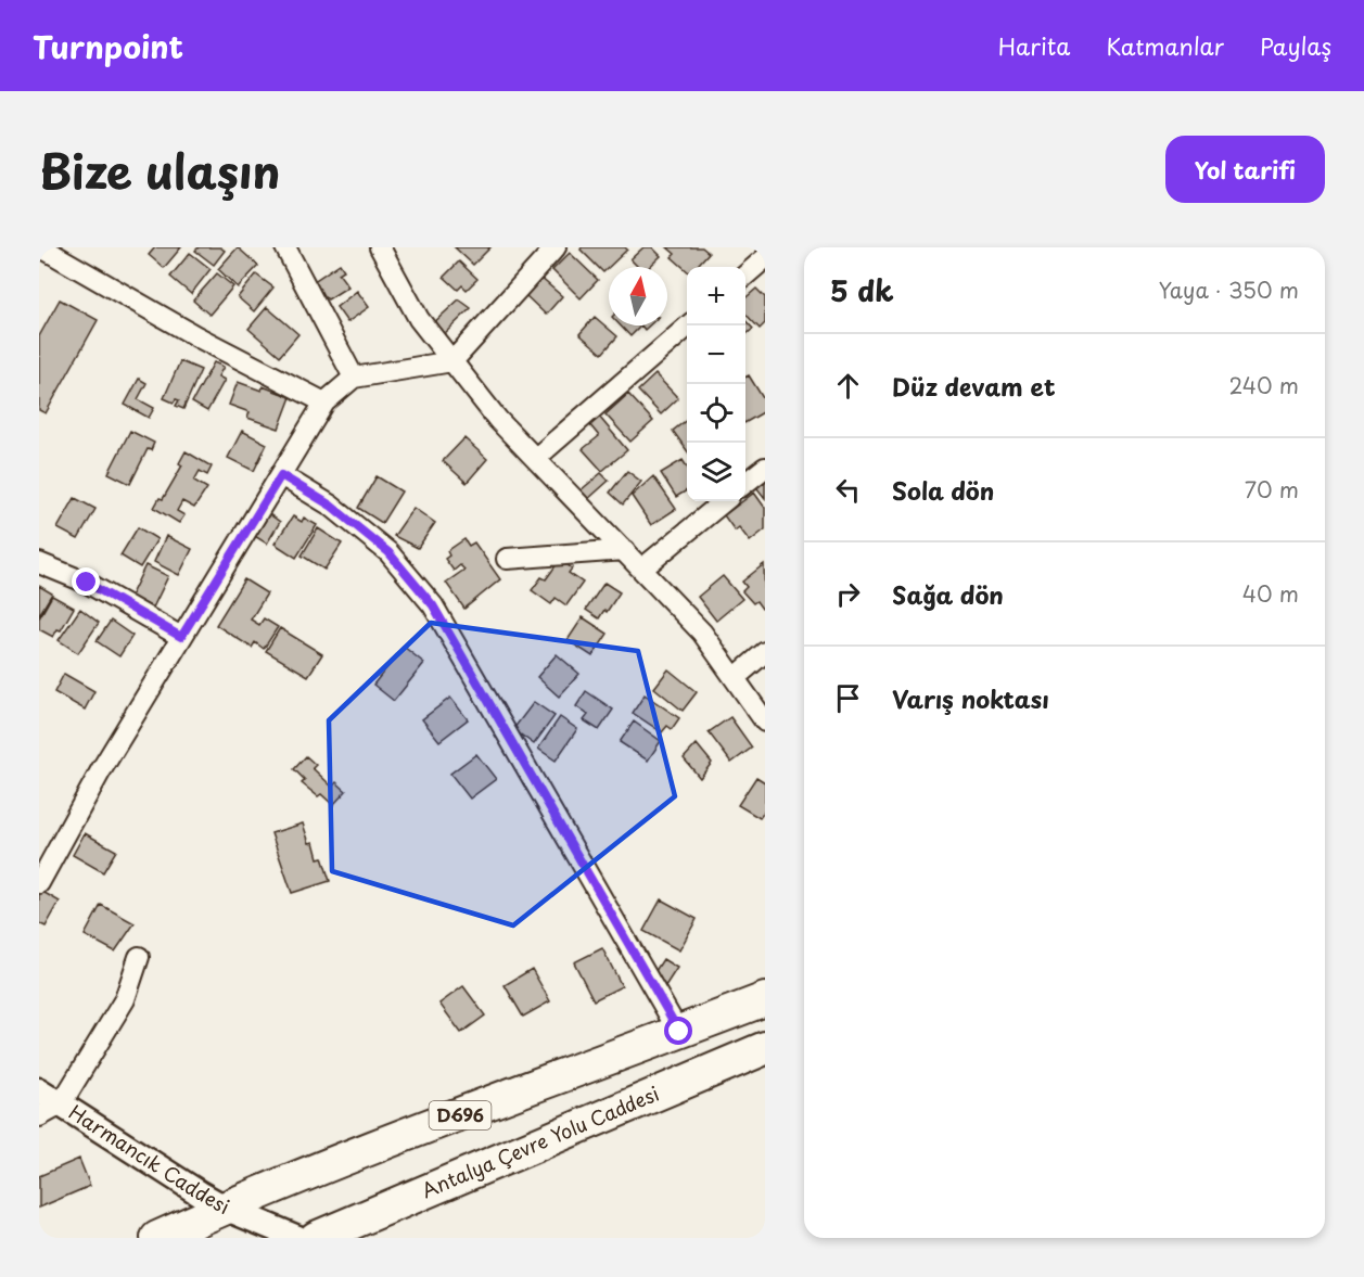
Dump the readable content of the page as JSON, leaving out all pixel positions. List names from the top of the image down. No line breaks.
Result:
{"streets":{"highway":["D696","Antalya Çevre Yolu Caddesi"],"street":["Harmancık Caddesi"]},"crossings":[["D696","Harmancık Caddesi"]],"north":"top","page":{"header":"Turnpoint","nav":["Harita","Katmanlar","Paylaş"],"title":"Bize ulaşın","buttons":"Yol tarifi","heading":["5 dk","Yaya · 350 m"],"map_buttons":["+","−"],"list":[["Düz devam et","240 m"],["Sola dön","70 m"],["Sağa dön","40 m"],"Varış noktası"]}}
